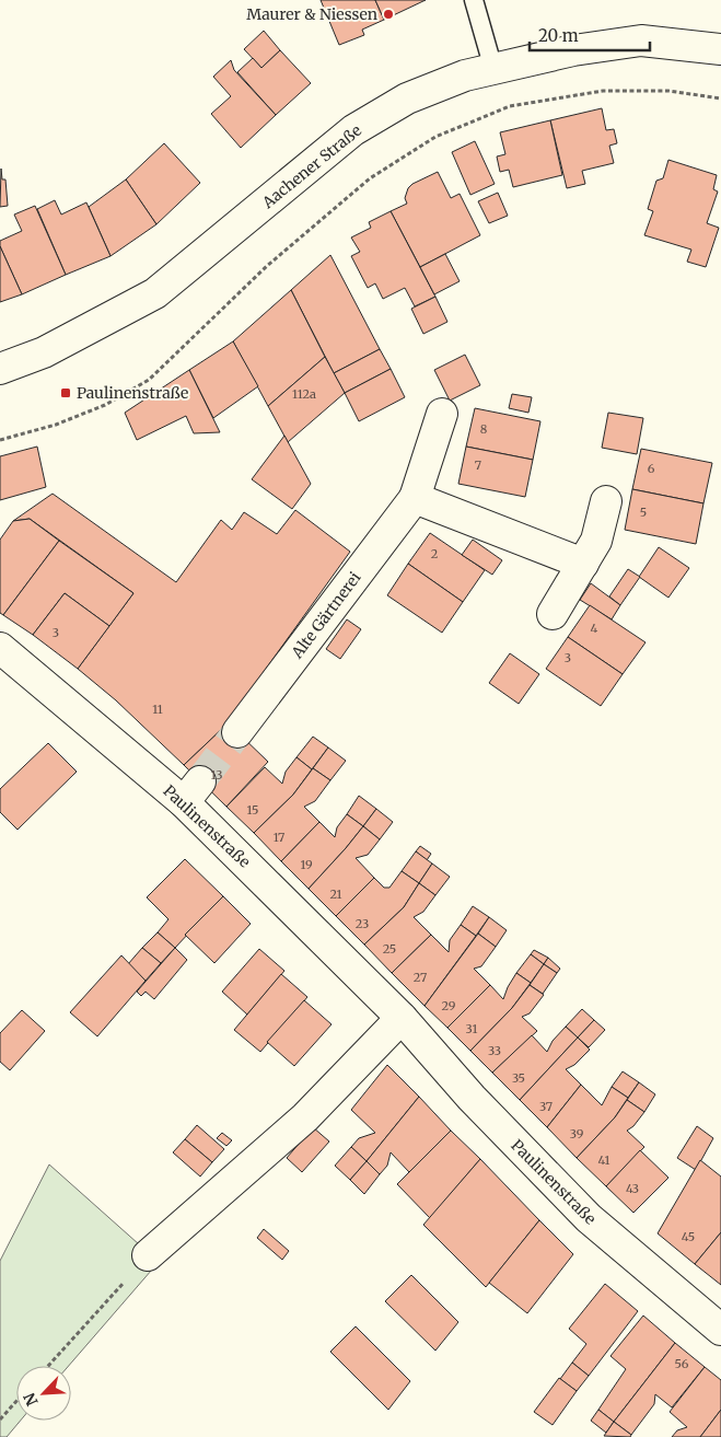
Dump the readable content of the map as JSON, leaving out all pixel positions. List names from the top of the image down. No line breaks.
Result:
{"streets":{"street":["Aachener Straße","Alte Gärtnerei","Paulinenstraße"]},"places":{"other":["Maurer & Niessen"],"transit":["Paulinenstraße"]},"house_numbers":["112a","8","7","6","5","2","4","3","3","11","13","15","17","19","21","23","25","27","29","31","33","35","37","39","41","43","45","56"],"scale_bar":"20 m","north":"bottom left"}
